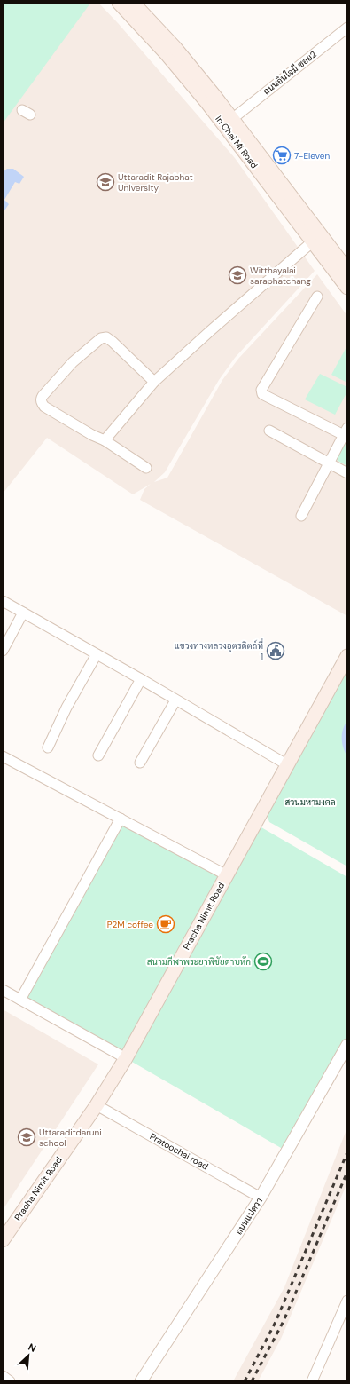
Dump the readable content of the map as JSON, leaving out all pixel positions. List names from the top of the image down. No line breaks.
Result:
{"streets":{"main road":["In Chai Mi Road","Pracha Nimit Road"],"street":["ถนนอินใจมี ซอย2","Pratoochai road","ถนนแปดวา"]},"crossings":[["ถนนอินใจมี ซอย2","In Chai Mi Road"],["Pracha Nimit Road","Pratoochai road"],["Pratoochai road","ถนนแปดวา"]],"parks":["สวนมหามงคล"],"places":{"supermarket":["7-Eleven"],"school or university":["Uttaradit Rajabhat University","Witthayalai saraphatchang","Uttaraditdaruni school"],"public building":["แขวงทางหลวงอุตรดิตถ์ที่ 1"],"cafe":["P2M coffee"],"sports":["สนามกีฬาพระยาพิชัยดาบหัก"]},"north":"top right"}
